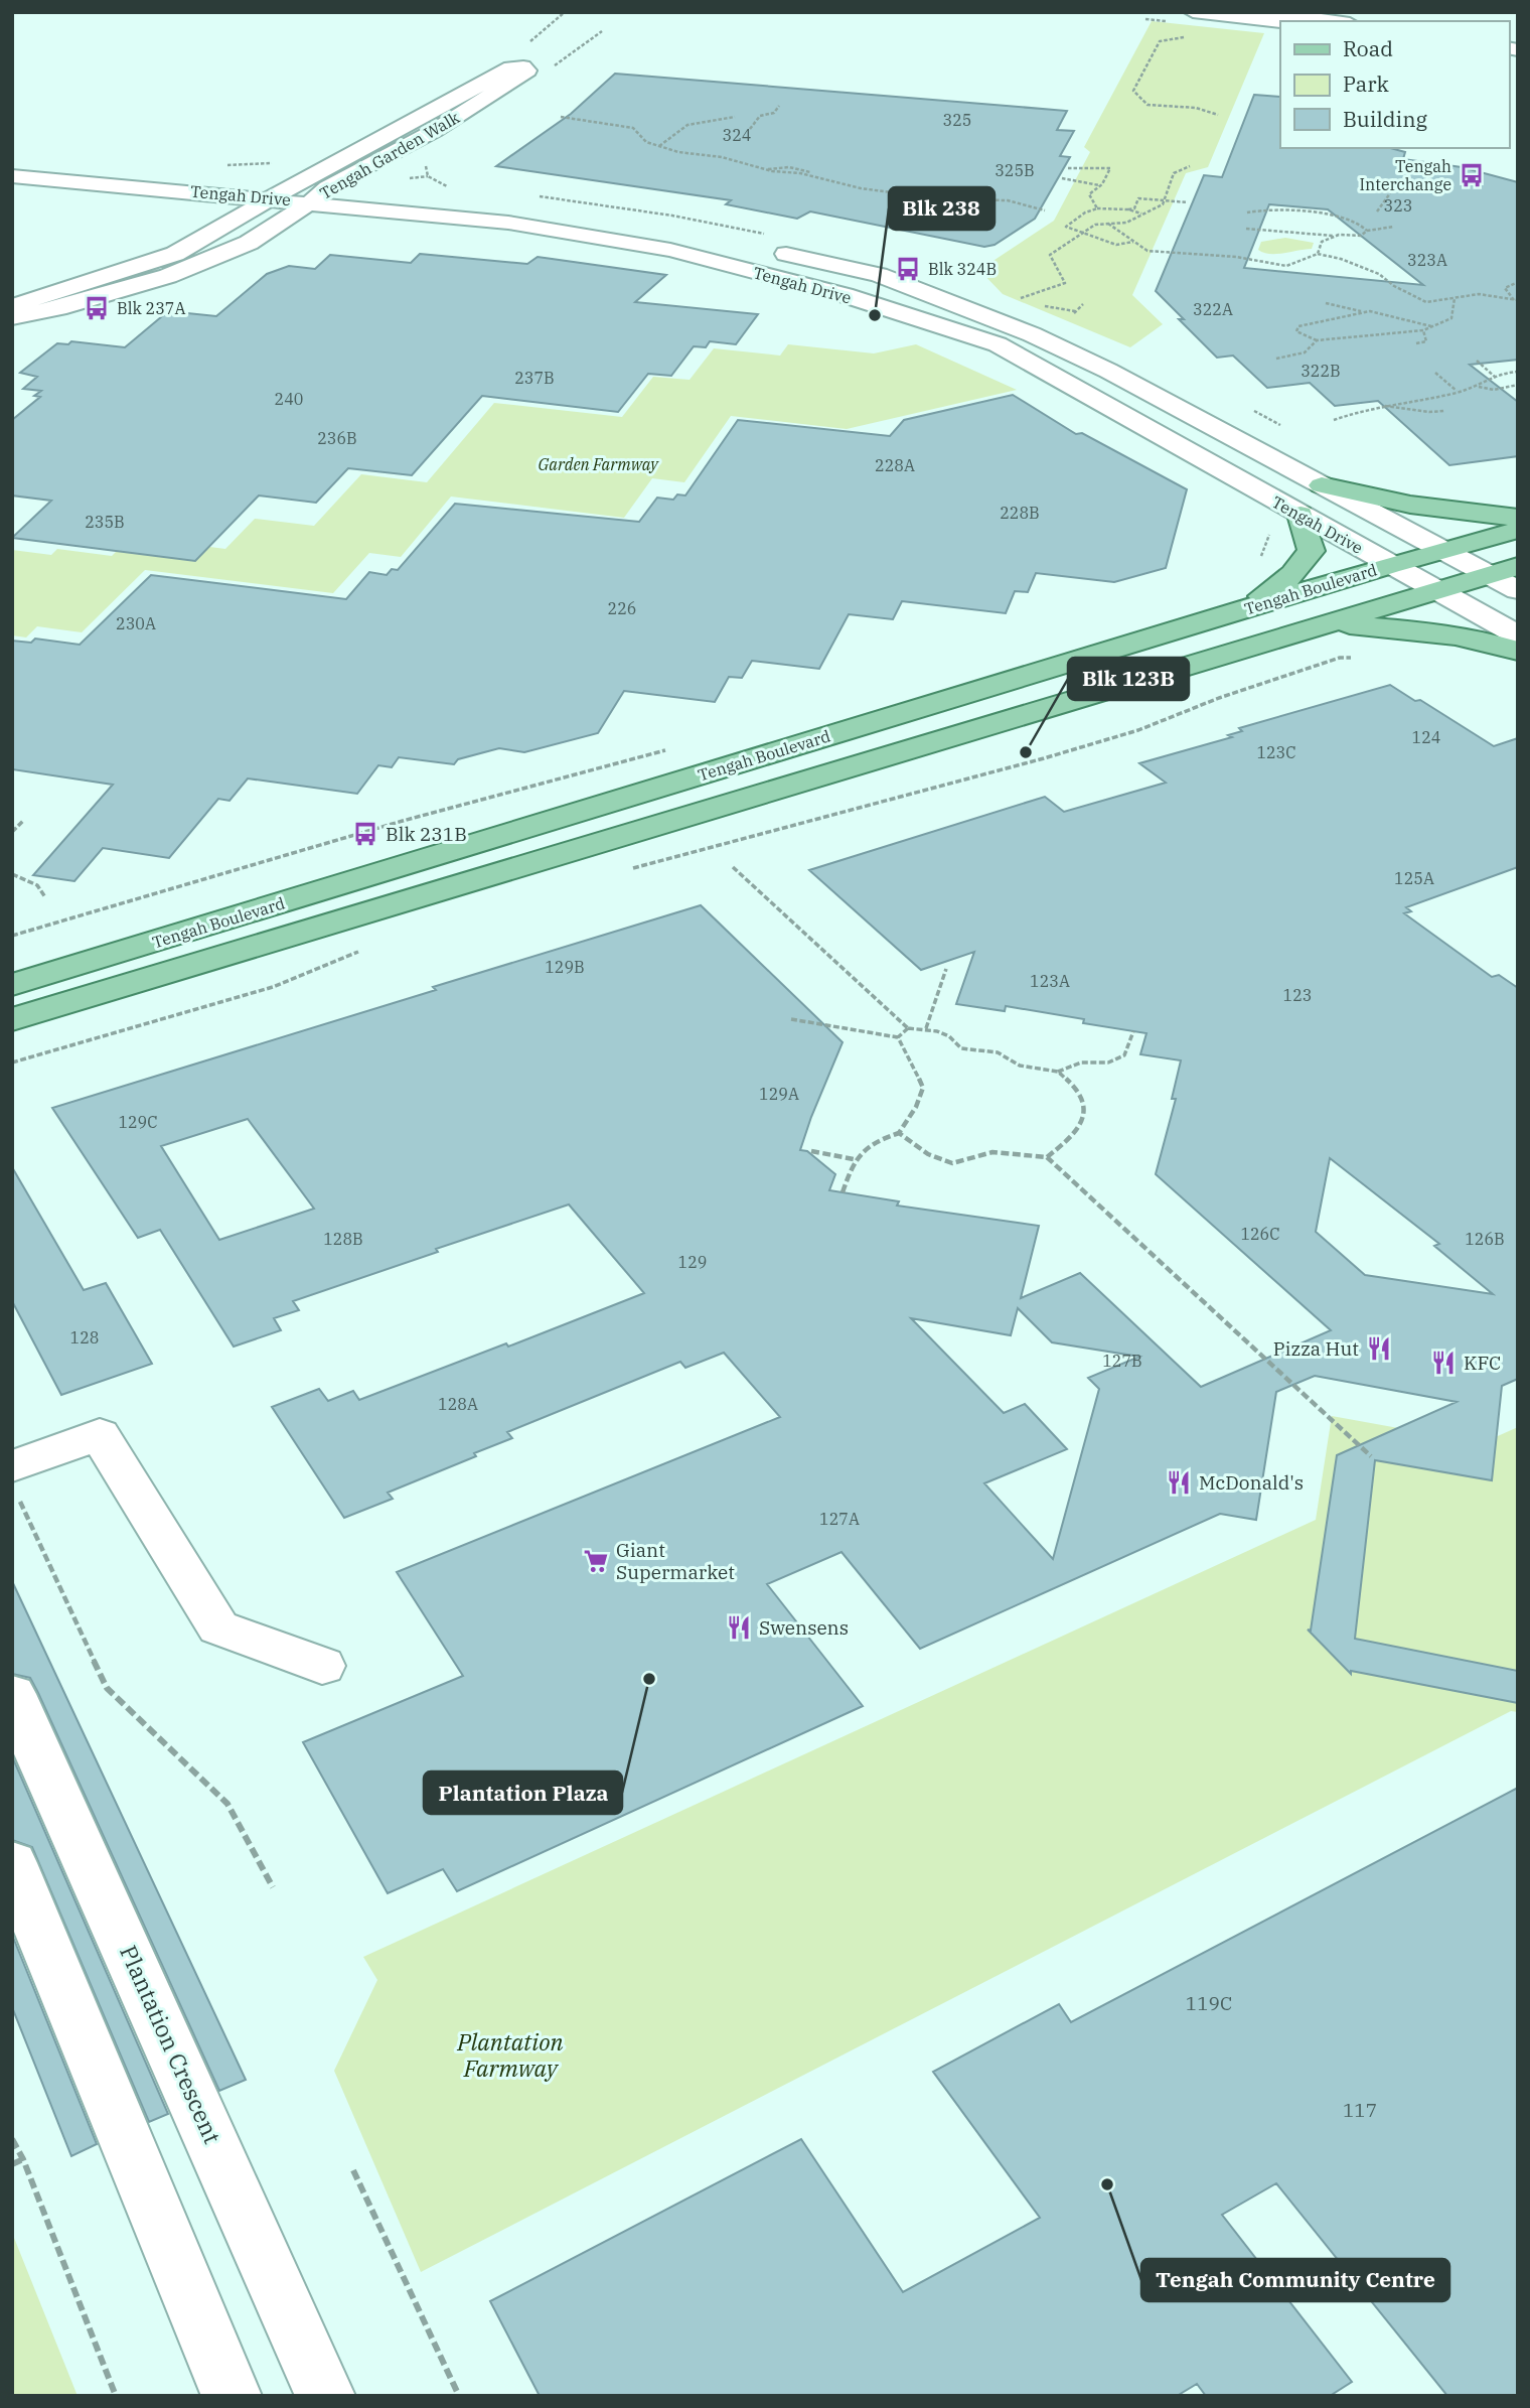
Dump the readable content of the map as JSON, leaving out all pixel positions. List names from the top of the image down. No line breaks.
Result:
{"streets":{"main road":["Tengah Boulevard"],"street":["Tengah Garden Walk","Tengah Drive","Plantation Crescent"]},"crossings":[["Tengah Garden Walk","Tengah Drive"],["Tengah Drive","Tengah Boulevard"]],"parks":["Garden Farmway","Plantation Farmway"],"places":{"bus stop":["Tengah Interchange","Blk 324B","Blk 237A","Blk 231B"],"other":["Blk 238","Blk 123B","Plantation Plaza","Tengah Community Centre"],"restaurant":["Pizza Hut","KFC","McDonald's","Swensens"],"supermarket":["Giant Supermarket"]},"house_numbers":["325","324","325B","323","323A","322A","322B","237B","240","236B","228A","228B","235B","226","230A","124","123C","125A","129B","123A","123","129A","129C","126C","128B","126B","129","128","127B","128A","127A","119C","117"],"legend":["Road","Park","Building"]}
